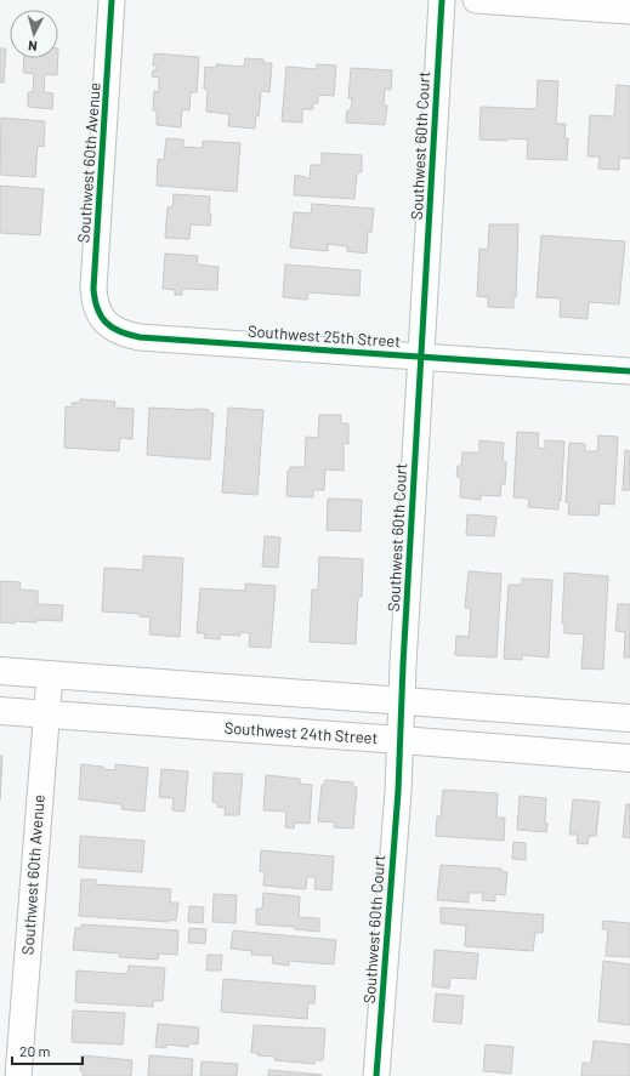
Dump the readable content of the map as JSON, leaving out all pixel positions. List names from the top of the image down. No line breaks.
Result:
{"streets":{"main road":["Southwest 24th Street"],"street":["Southwest 60th Court","Southwest 60th Avenue","Southwest 25th Street"]},"crossings":[["Southwest 60th Court","Southwest 25th Street"],["Southwest 60th Court","Southwest 24th Street"],["Southwest 60th Avenue","Southwest 25th Street"],["Southwest 60th Avenue","Southwest 24th Street"]],"scale_bar":"20 m","north":"bottom"}
